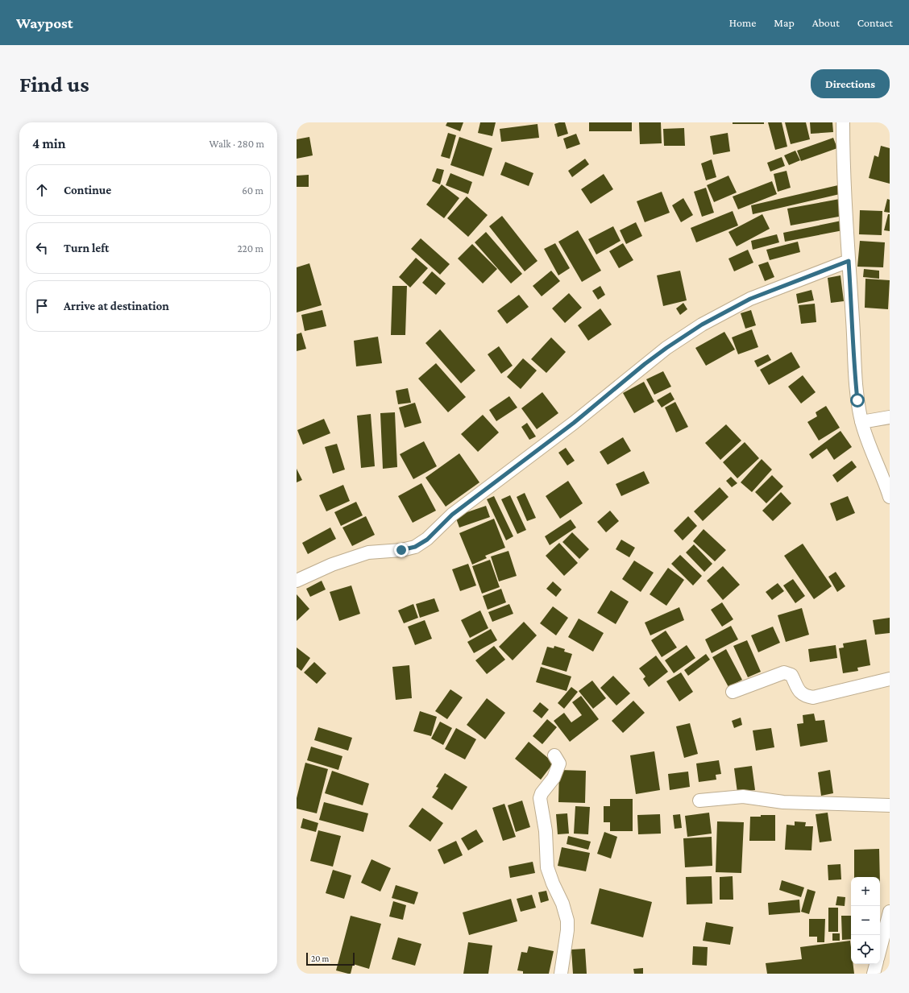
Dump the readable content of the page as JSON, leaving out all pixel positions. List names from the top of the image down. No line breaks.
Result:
{"scale_bar":"20 m","page":{"header":"Waypost","nav":["Home","Map","About","Contact"],"buttons":"Directions","title":"Find us","heading":["4 min","Walk · 280 m"],"list":[["Continue","60 m"],["Turn left","220 m"],"Arrive at destination"],"map_buttons":["+","−"],"scale":"20 m"}}
